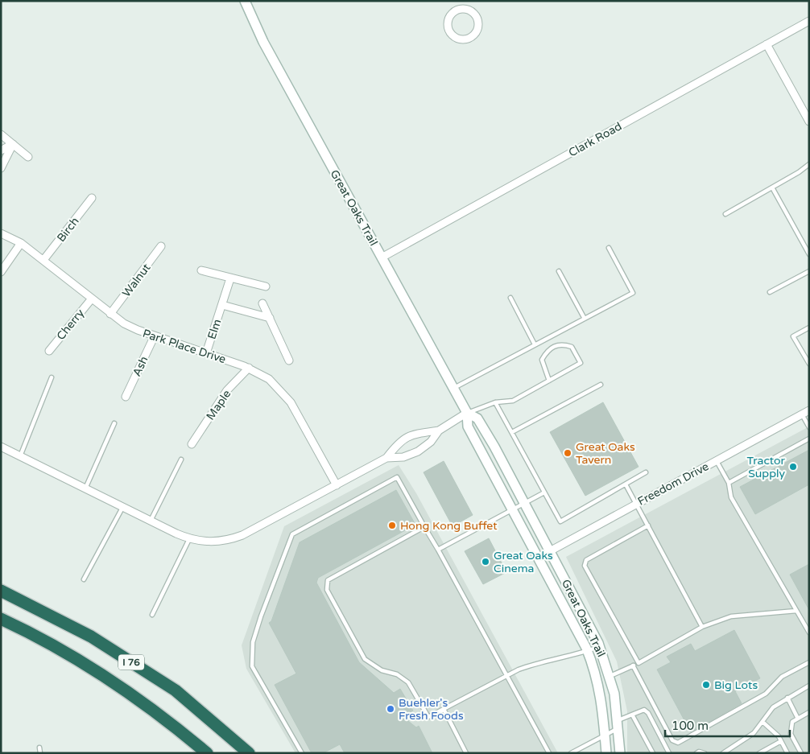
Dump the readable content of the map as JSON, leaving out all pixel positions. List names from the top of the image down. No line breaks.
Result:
{"streets":{"highway":["I 76"],"street":["Clark Road","Great Oaks Trail","Birch","Walnut","Cherry","Elm","Park Place Drive","Ash","Maple","Freedom Drive"]},"crossings":[["Clark Road","Great Oaks Trail"],["Great Oaks Trail","Freedom Drive"],["Birch","Park Place Drive"],["Walnut","Park Place Drive"],["Cherry","Park Place Drive"],["Elm","Park Place Drive"],["Park Place Drive","Ash"],["Park Place Drive","Maple"]],"places":["Great Oaks Tavern","Tractor Supply","Hong Kong Buffet","Great Oaks Cinema","Big Lots","Buehler's Fresh Foods"],"scale_bar":"100 m"}
